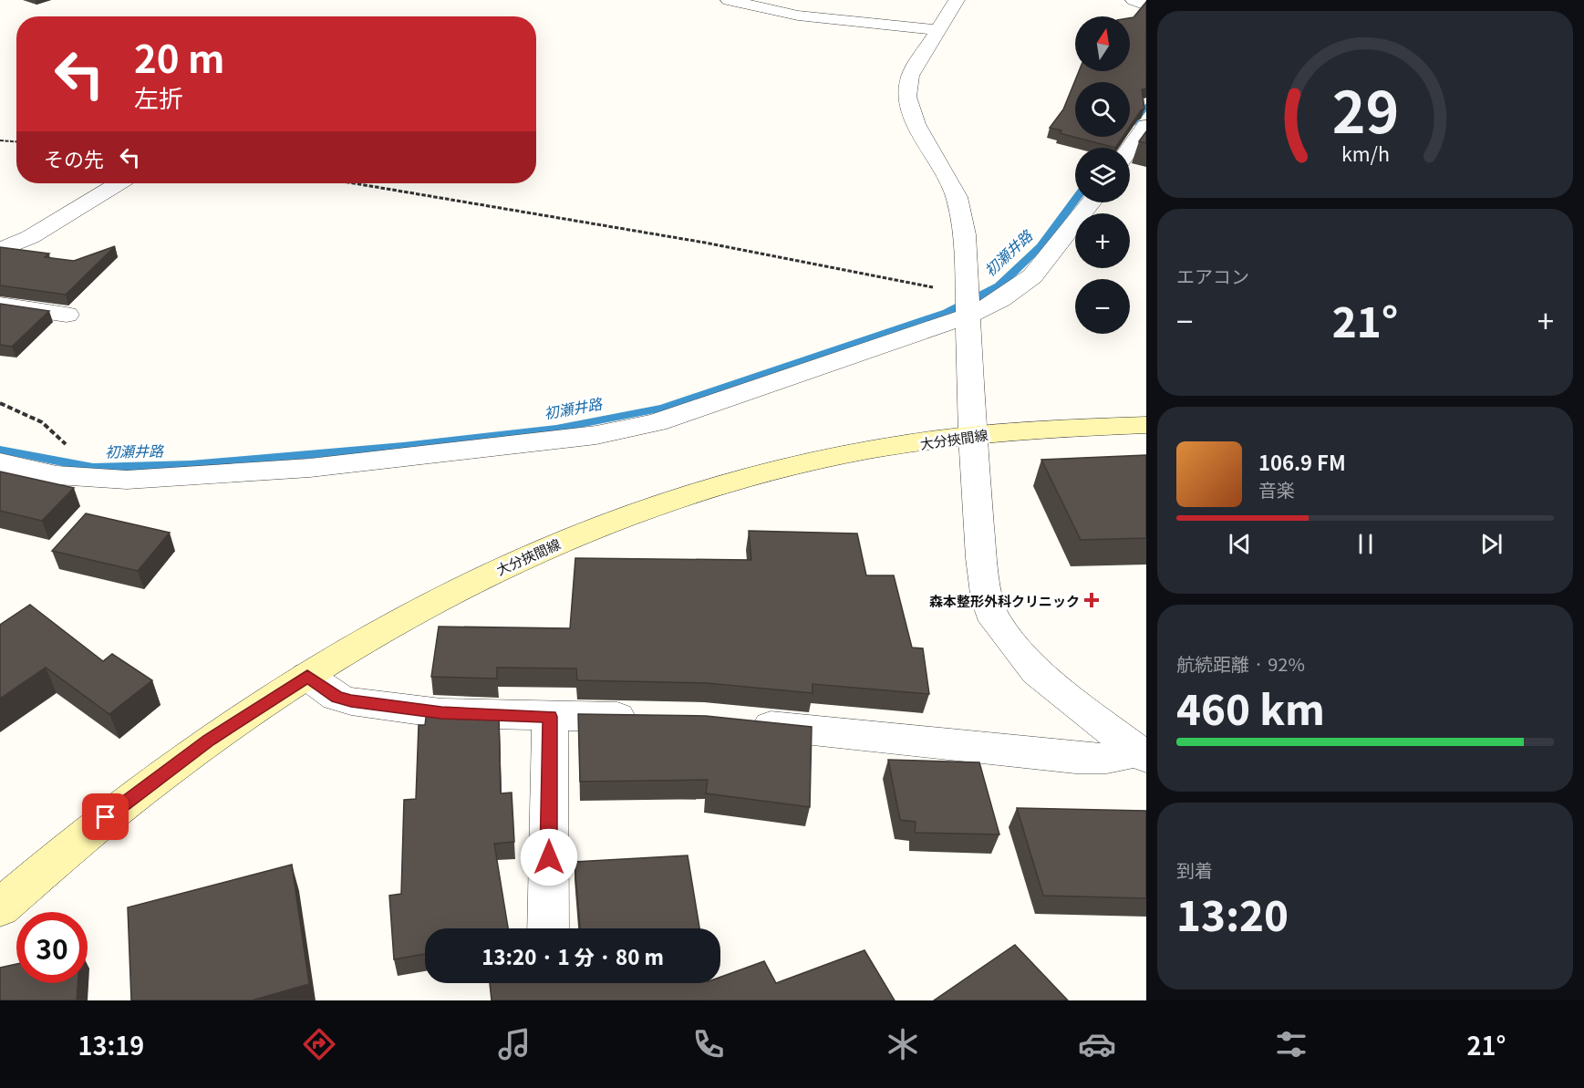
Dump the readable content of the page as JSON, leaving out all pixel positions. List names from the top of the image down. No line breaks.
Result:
{"streets":{"main road":["大分挾間線"]},"water":["初瀬井路"],"places":{"health":["森本整形外科クリニック"]},"north":"top","page":{"map_buttons":["+","−"],"turn":["20 m","左折"],"then":"その先","tile":["エアコン",["航続距離 · 92%","460 km"],["到着","13:20"]],"heat":["−","21°","+"],"song":["106.9 FM","音楽"],"limit":"30","trip":"13:20 · 1 分 · 80 m","tabs":["13:19","21°"],"gauge":["29","km/h"]}}
